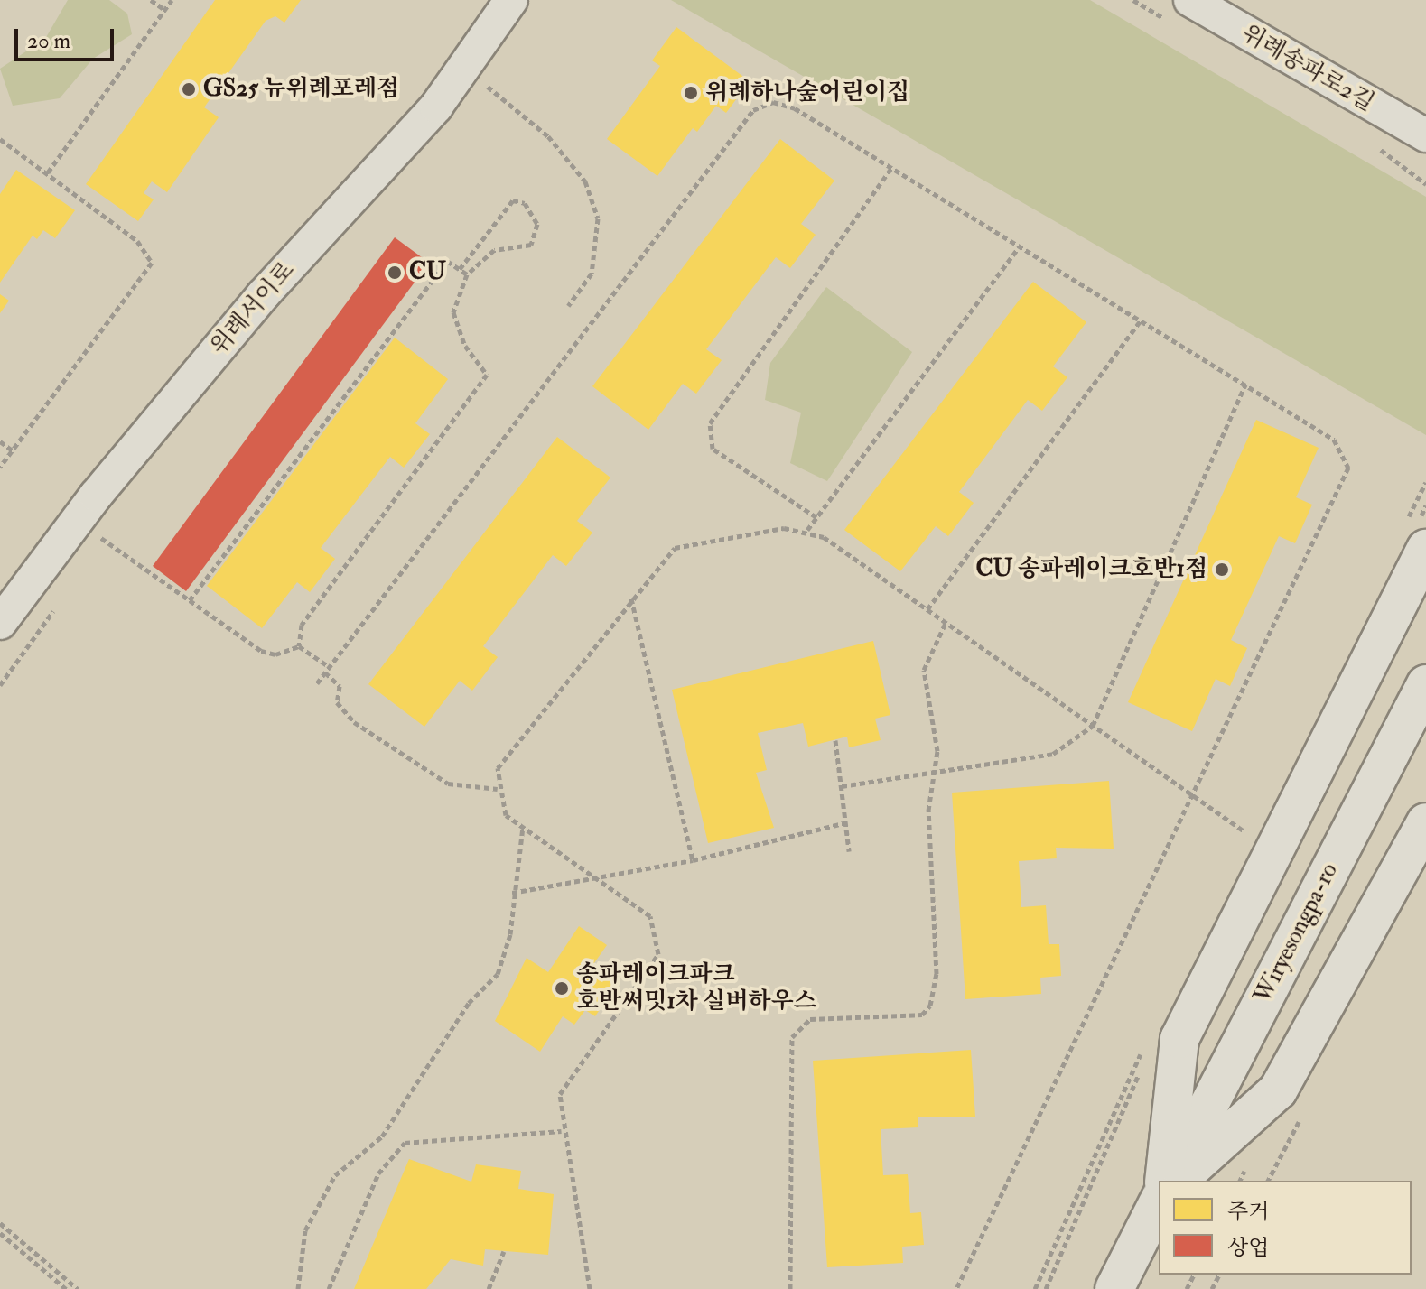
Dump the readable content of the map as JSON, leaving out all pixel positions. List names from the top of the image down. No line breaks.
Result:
{"streets":{"main road":["Wiryesongpa-ro"],"street":["위례송파로2길","위례서이로"]},"places":["GS25 뉴위례포레점","위례하나숲어린이집","CU","CU 송파레이크호반1점","송파레이크파크 호반써밋1차 실버하우스"],"legend":["주거","상업"],"scale_bar":"20 m"}
